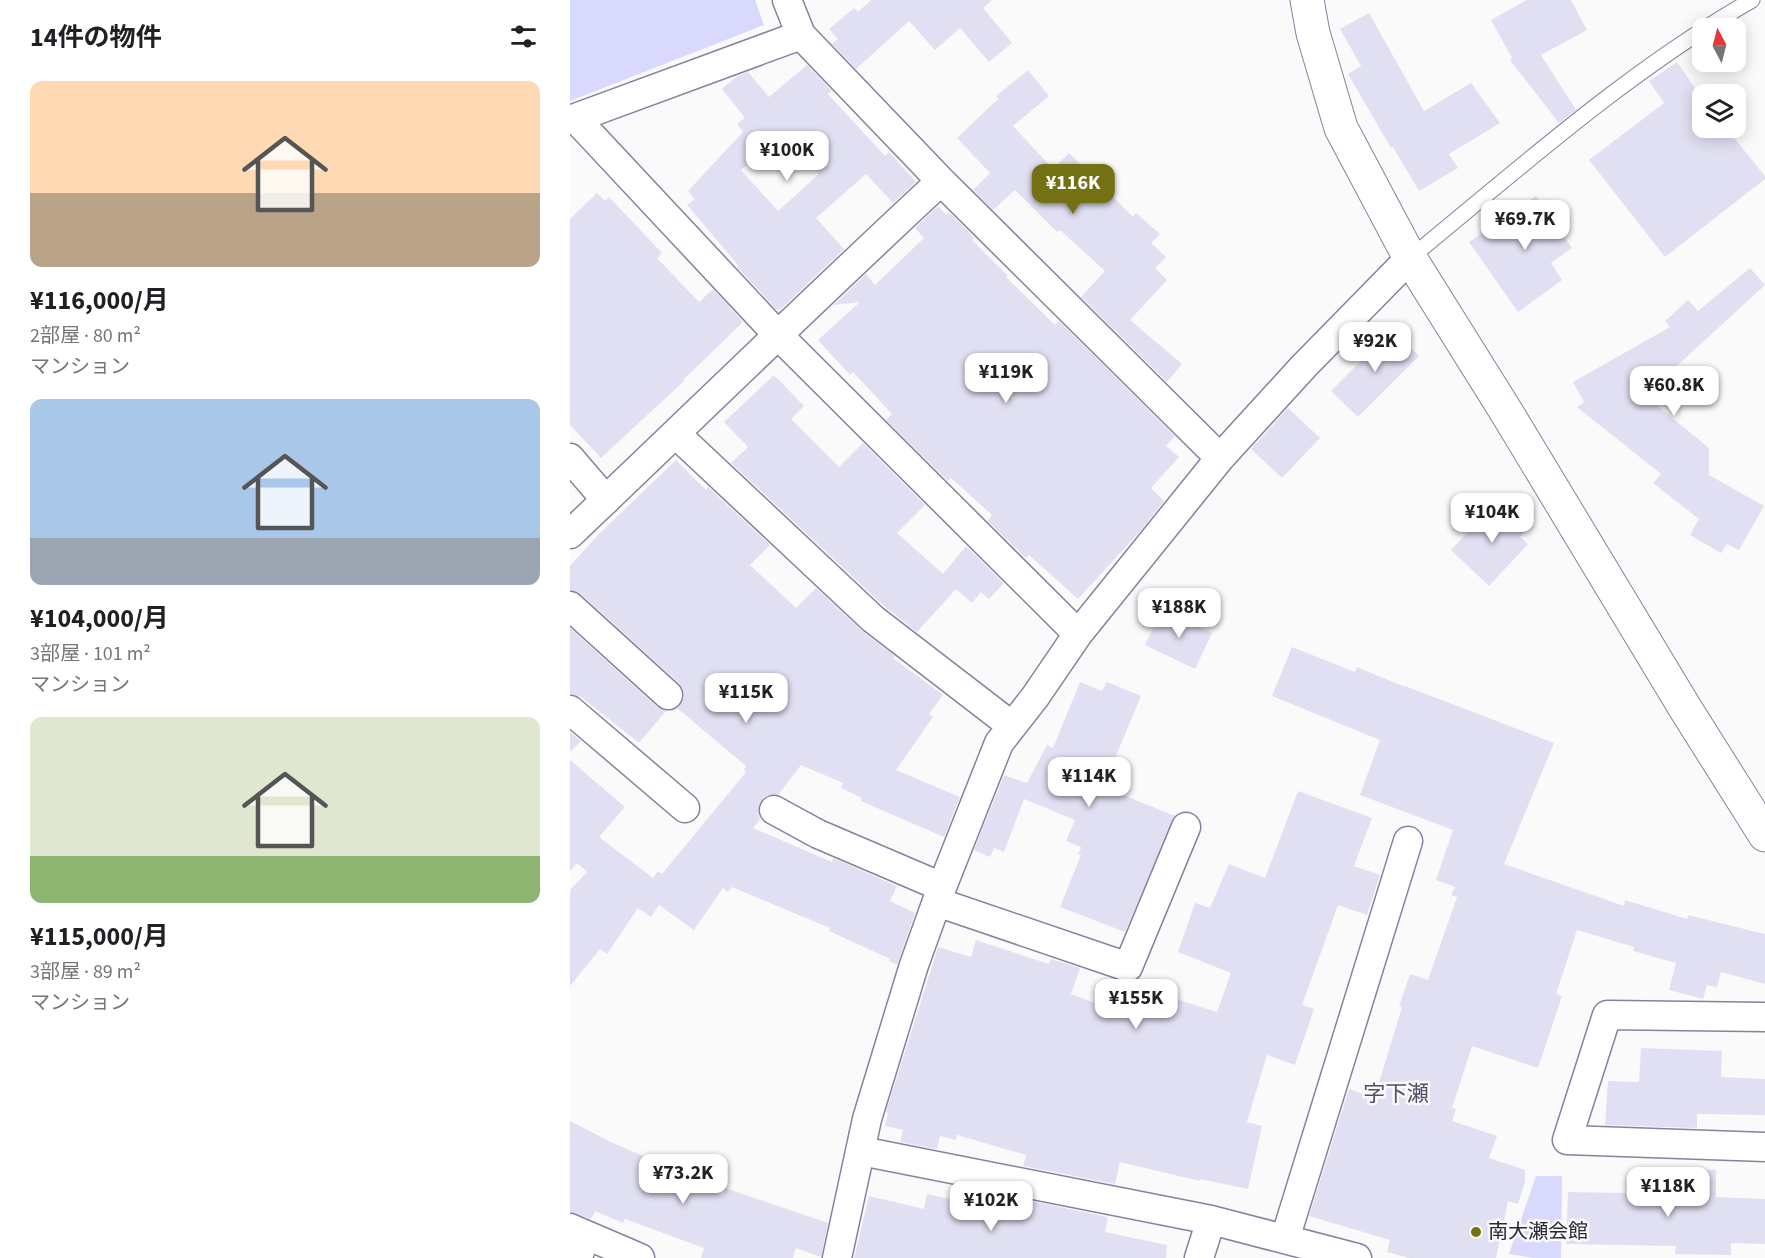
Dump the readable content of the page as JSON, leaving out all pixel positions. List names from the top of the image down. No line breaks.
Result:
{"districts":["字下瀬"],"places":["南大瀬会館"],"north":"top","page":{"heading":"14件の物件","list":[{"name":"¥116,000/月","note":"2部屋 · 80 m² · マンション"},{"name":"¥104,000/月","note":"3部屋 · 101 m² · マンション"},{"name":"¥115,000/月","note":"3部屋 · 89 m² · マンション"}],"price":["¥100K","¥116K","¥69.7K","¥92K","¥119K","¥60.8K","¥104K","¥188K","¥115K","¥114K","¥155K","¥73.2K","¥118K","¥102K"]}}
